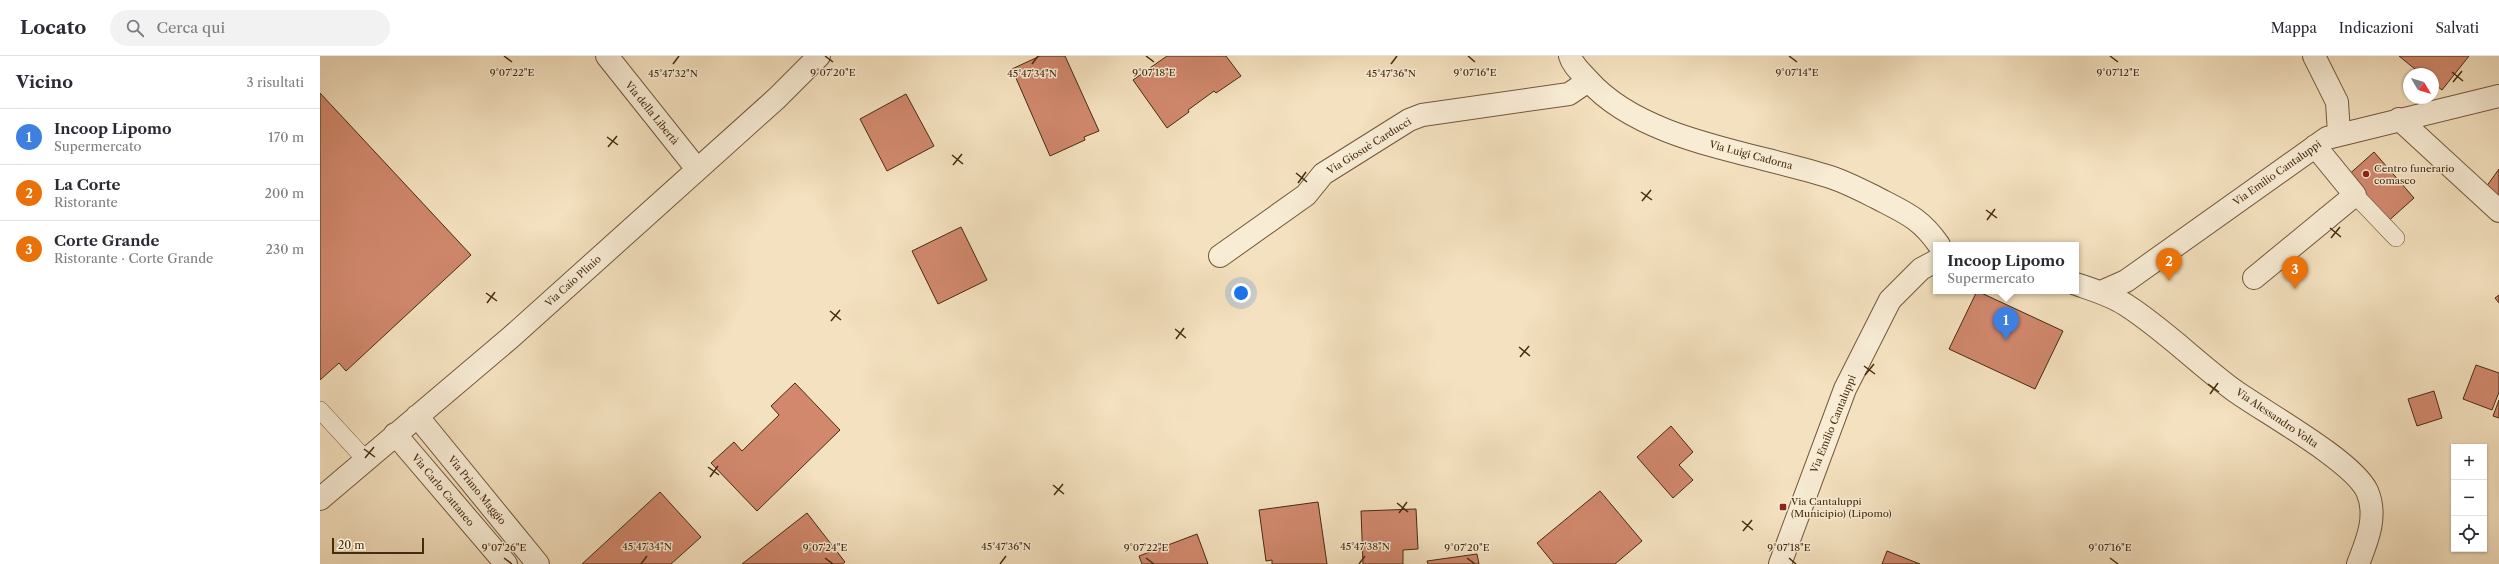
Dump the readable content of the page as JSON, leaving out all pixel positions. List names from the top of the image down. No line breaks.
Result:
{"streets":{"street":["Via della Libertà","Via Giosuè Carducci","Via Luigi Cadorna","Via Emilio Cantaluppi","Via Caio Plinio","Via Alessandro Volta","Via Carlo Cattaneo","Via Primo Maggio"]},"crossings":[["Via della Libertà","Via Caio Plinio"],["Via Giosuè Carducci","Via Luigi Cadorna"],["Via Emilio Cantaluppi","Via Alessandro Volta"],["Via Caio Plinio","Via Carlo Cattaneo"],["Via Caio Plinio","Via Primo Maggio"]],"places":{"other":["Centro funerario comasco"],"transit":["Via Cantaluppi (Municipio) (Lipomo)"]},"scale_bar":"20 m","north":"bottom right","page":{"header":"Locato","search":"Cerca qui","nav":["Mappa","Indicazioni","Salvati"],"heading":["Vicino","3 risultati"],"list":[{"mark":"1","name":"Incoop Lipomo","note":"Supermercato","value":"170 m"},{"mark":"2","name":"La Corte","note":"Ristorante","value":"200 m"},{"mark":"3","name":"Corte Grande","note":"Ristorante · Corte Grande","value":"230 m"}],"popup":["Incoop Lipomo","Supermercato"],"pins":["2","3","1"],"map_buttons":["+","−"],"scale":"20 m"},"coordinates":["9°07'22\"E","9°07'20\"E","9°07'18\"E","9°07'16\"E","9°07'14\"E","9°07'12\"E","45°47'34\"N","45°47'36\"N","45°47'32\"N","45°47'38\"N","9°07'26\"E","9°07'24\"E"]}
